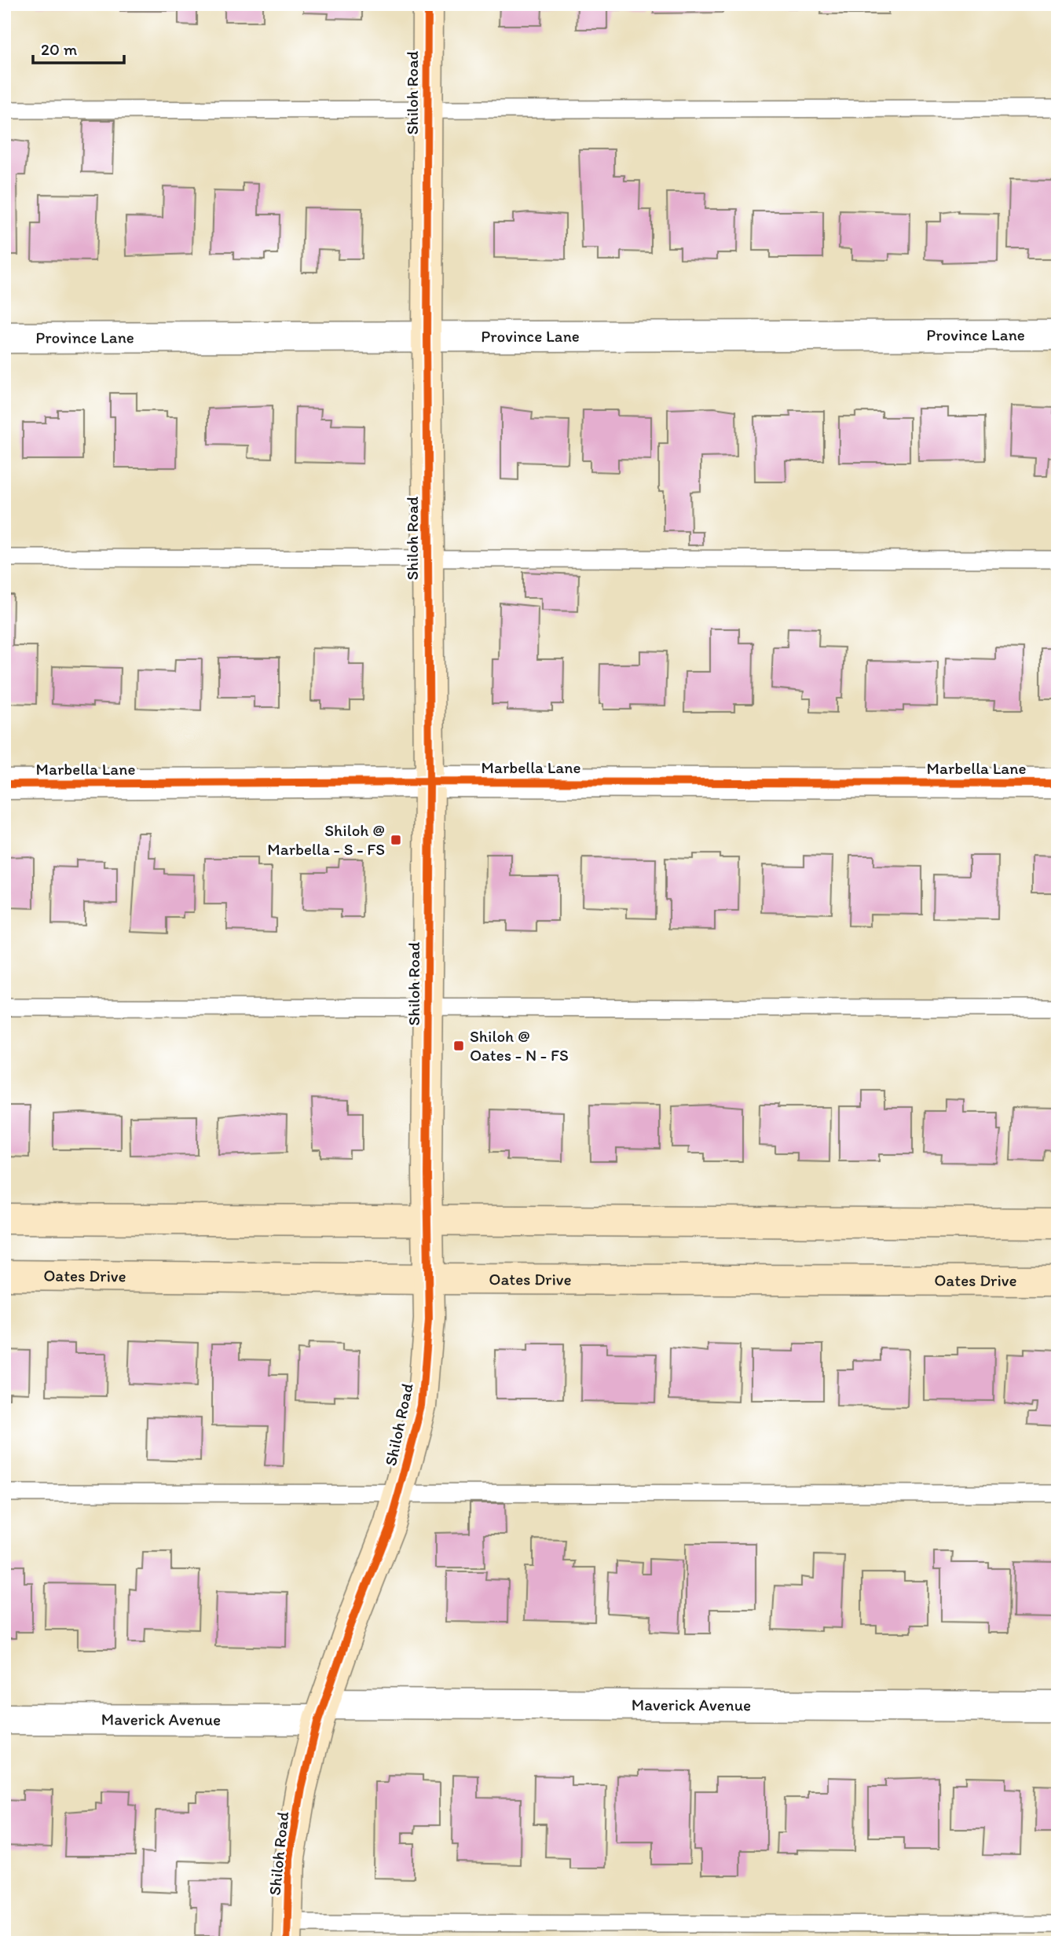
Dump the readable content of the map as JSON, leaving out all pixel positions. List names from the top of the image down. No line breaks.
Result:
{"streets":{"main road":["Shiloh Road","Oates Drive"],"street":["Province Lane","Marbella Lane","Maverick Avenue"]},"crossings":[["Shiloh Road","Province Lane"],["Shiloh Road","Marbella Lane"],["Shiloh Road","Oates Drive"],["Shiloh Road","Maverick Avenue"]],"places":{"transit":["Shiloh @ Marbella - S - FS","Shiloh @ Oates - N - FS"]},"scale_bar":"20 m"}
